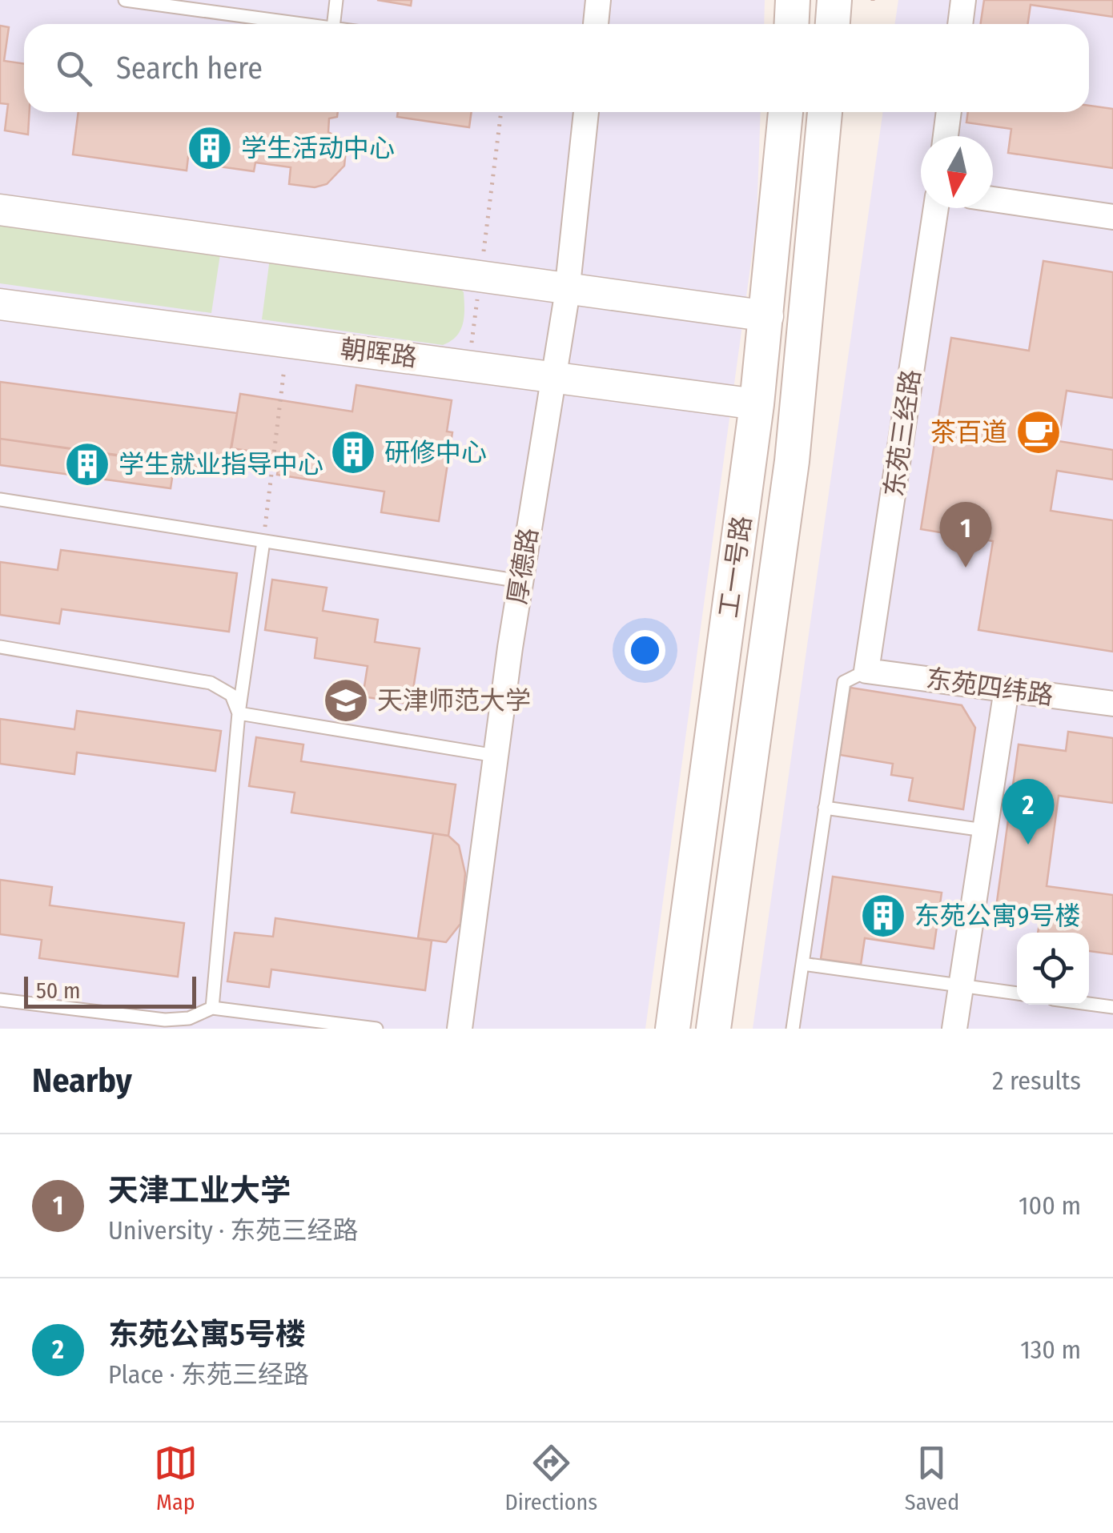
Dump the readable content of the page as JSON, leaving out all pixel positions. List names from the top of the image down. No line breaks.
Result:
{"streets":{"main road":["工一号路"],"street":["朝晖路","东苑三经路","厚德路","东苑四纬路"]},"crossings":[["朝晖路","厚德路"],["朝晖路","工一号路"],["东苑三经路","东苑四纬路"]],"places":{"building":["学生活动中心","研修中心","学生就业指导中心","东苑公寓9号楼"],"cafe":["茶百道"],"school or university":["天津师范大学"]},"scale_bar":"50 m","north":"bottom","page":{"search":"Search here","pins":["1","2"],"scale":"50 m","heading":["Nearby","2 results"],"list":[{"mark":"1","name":"天津工业大学","note":"University · 东苑三经路","value":"100 m"},{"mark":"2","name":"东苑公寓5号楼","note":"Place · 东苑三经路","value":"130 m"}],"nav":["Map","Directions","Saved"]}}
